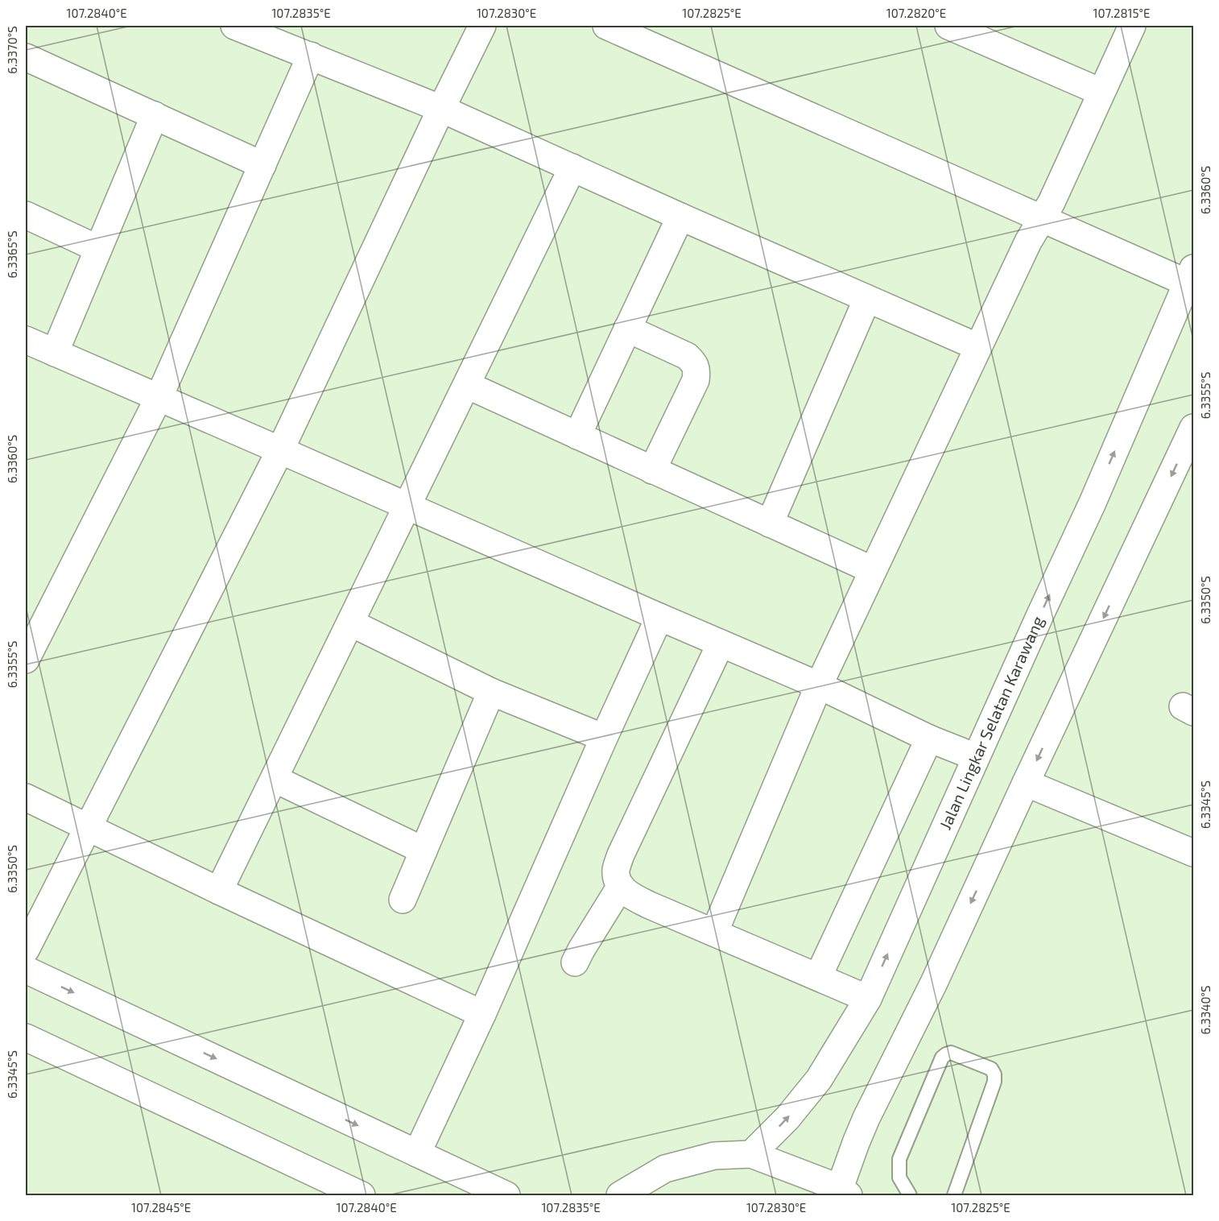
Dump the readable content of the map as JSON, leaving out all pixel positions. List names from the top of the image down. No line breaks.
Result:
{"streets":{"street":["Jalan Lingkar Selatan Karawang"]},"coordinates":["107.2840°E","107.2835°E","107.2830°E","107.2825°E","107.2820°E","107.2815°E","6.3370°S","6.3360°S","6.3365°S","6.3355°S","6.3350°S","6.3345°S","6.3340°S","107.2845°E"]}
